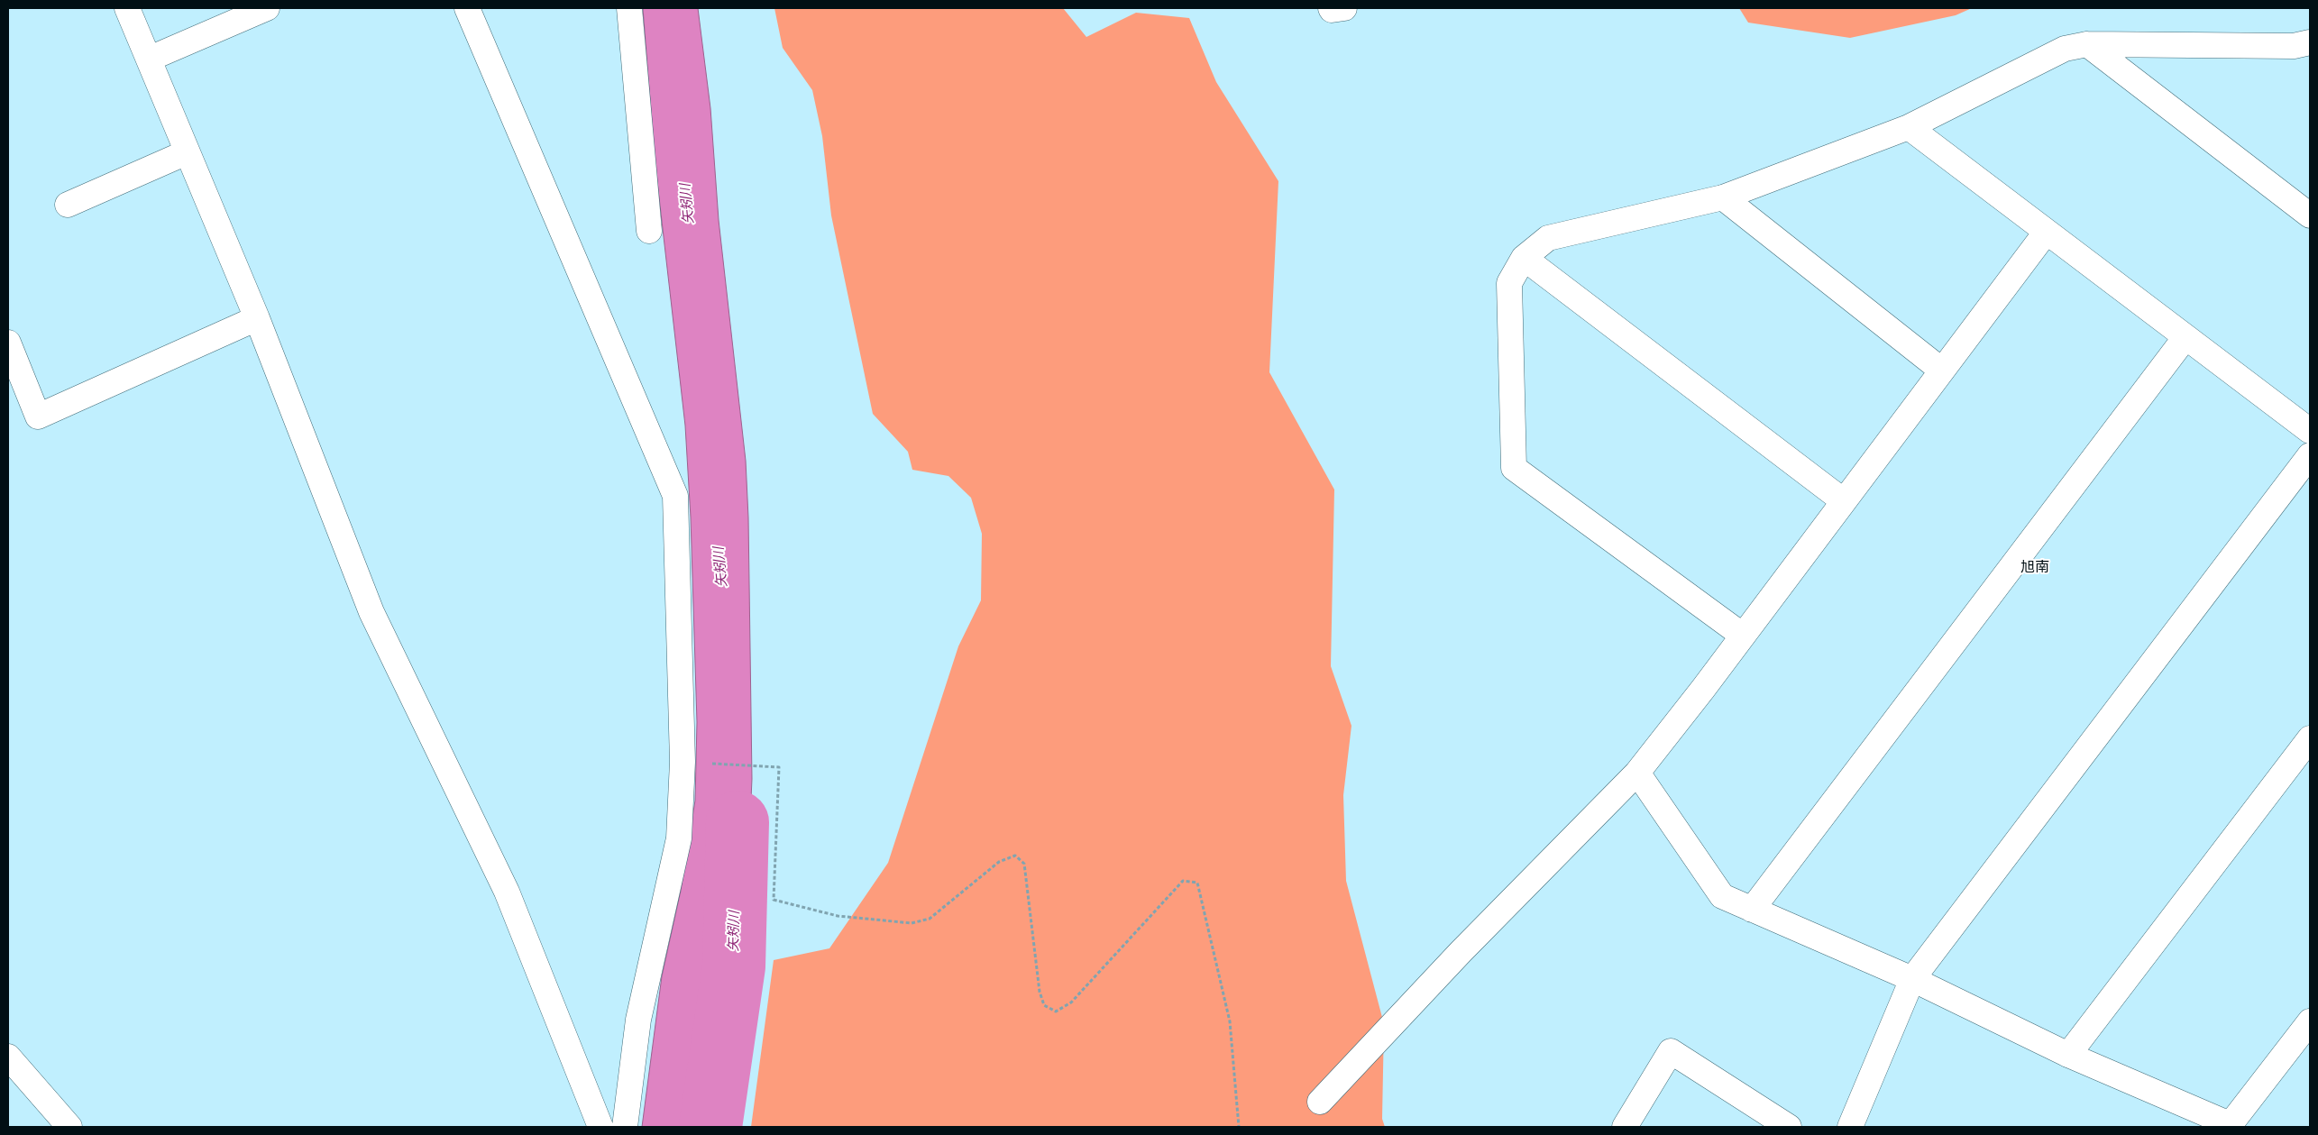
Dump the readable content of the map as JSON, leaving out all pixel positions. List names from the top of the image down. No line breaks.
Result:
{"districts":["旭南"],"water":["矢矧川"]}
